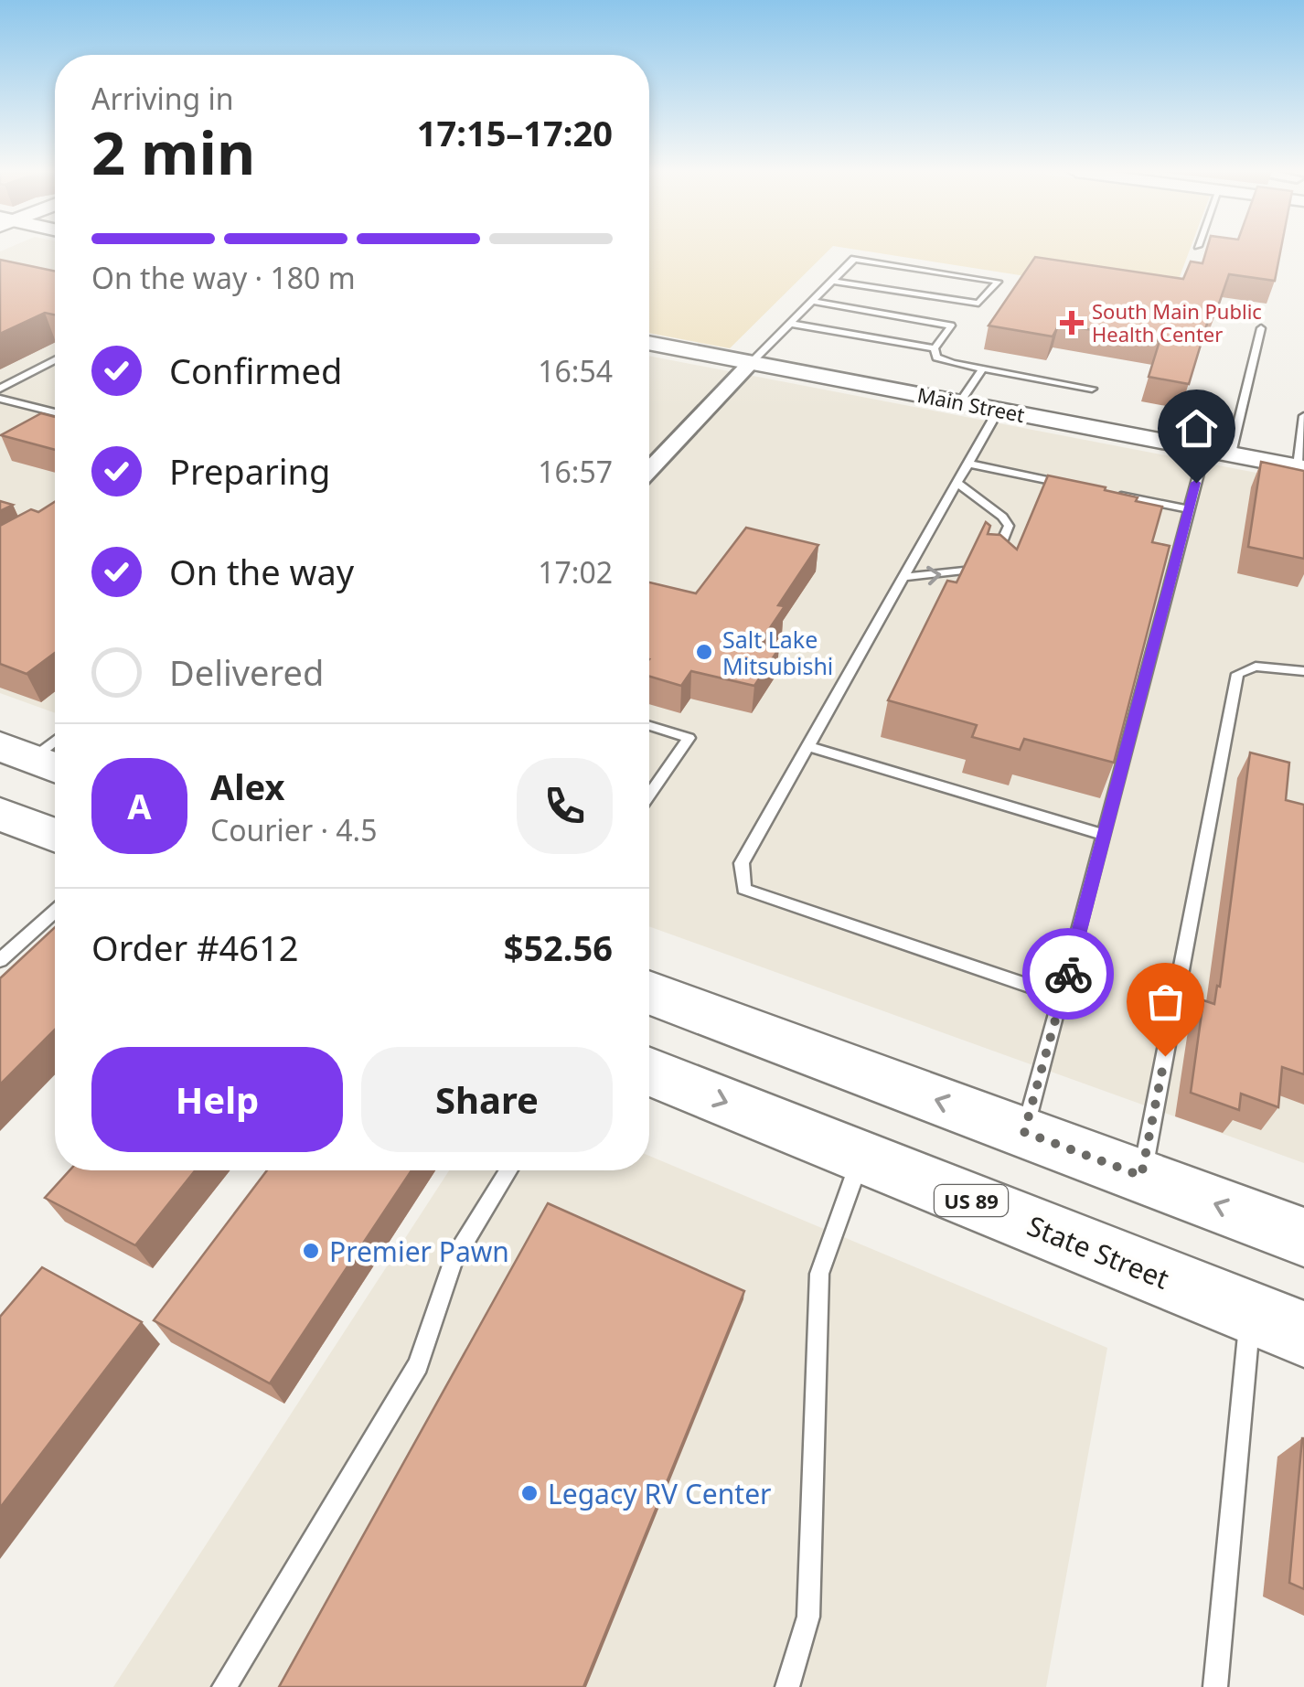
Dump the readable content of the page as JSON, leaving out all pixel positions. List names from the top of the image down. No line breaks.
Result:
{"streets":{"main road":["US 89","State Street"],"street":["Main Street"]},"places":{"health":["South Main Public Health Center"],"other":["Salt Lake Mitsubishi","Premier Pawn","Legacy RV Center"]},"page":{"heading":["2 min","Arriving in","17:15–17:20"],"panel":["Alex","Courier · 4.5","Order #4612","$52.56"],"bar":"On the way · 180 m","list":[["Confirmed","16:54"],["Preparing","16:57"],["On the way","17:02"],"Delivered"],"round":"A","buttons":["Help","Share"]}}
